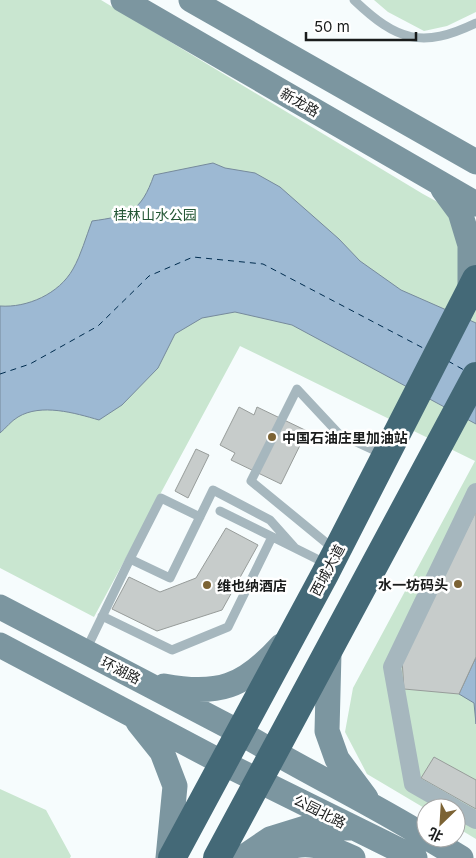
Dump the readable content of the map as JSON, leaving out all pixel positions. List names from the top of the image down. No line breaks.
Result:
{"streets":{"highway":["西城大道"],"main road":["新龙路","环湖路","公园北路"]},"crossings":[["西城大道","环湖路"],["西城大道","公园北路"]],"parks":["桂林山水公园"],"places":["中国石油庄里加油站","水一坊码头","维也纳酒店"],"scale_bar":"50 m","north":"bottom left"}
